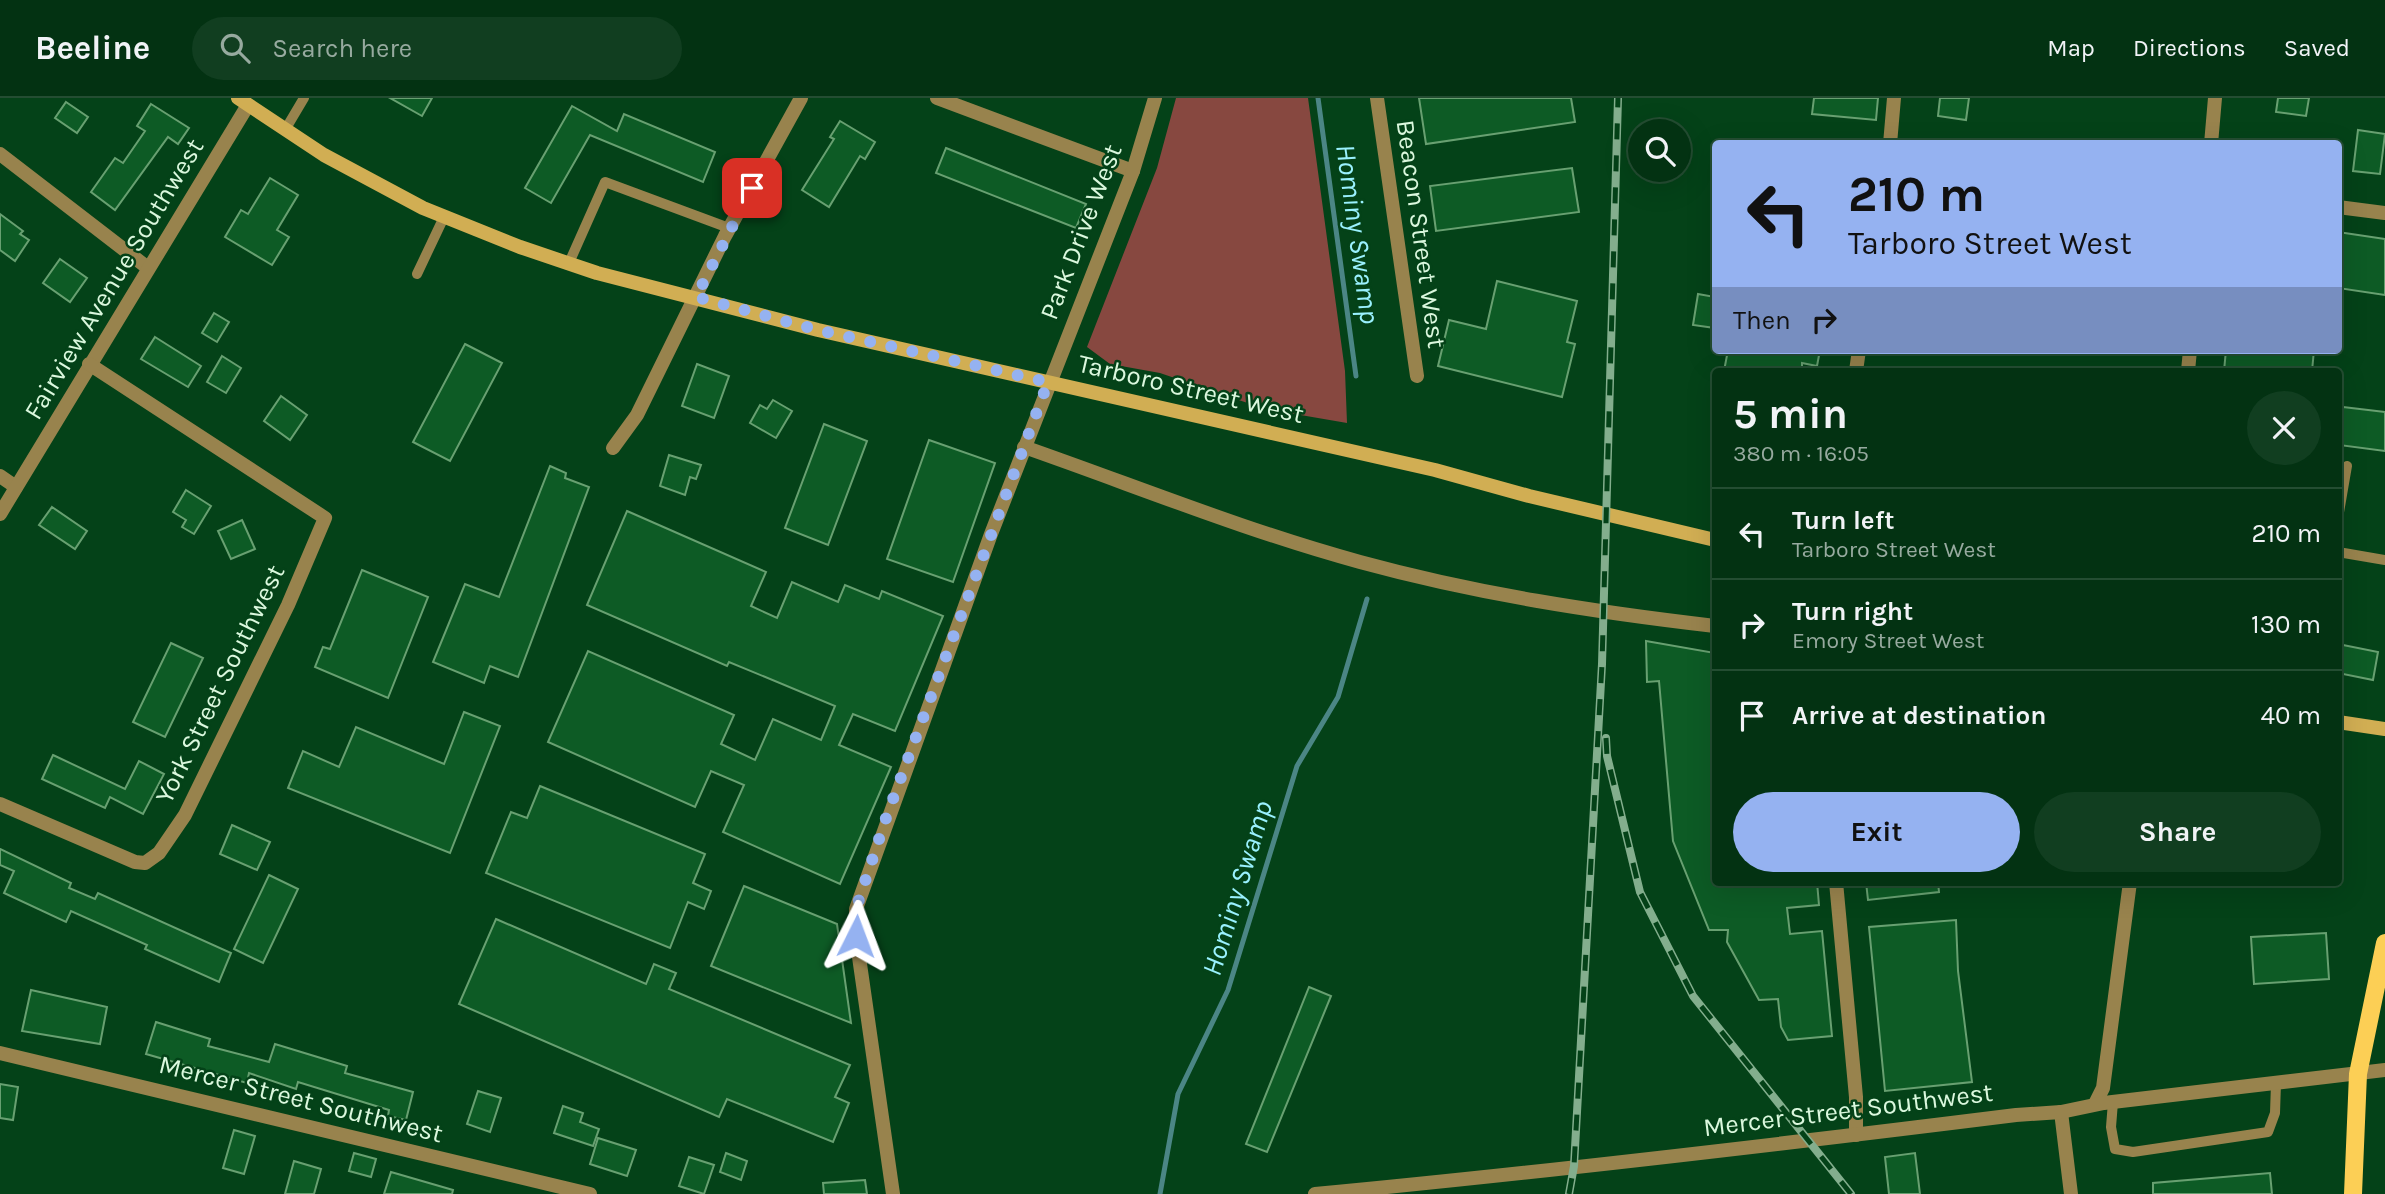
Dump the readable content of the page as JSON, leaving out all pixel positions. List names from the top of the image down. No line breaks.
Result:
{"streets":{"main road":["Tarboro Street West"],"street":["Park Drive West","Beacon Street West","Fairview Avenue Southwest","York Street Southwest","Mercer Street Southwest"]},"crossings":[["Park Drive West","Tarboro Street West"],["Fairview Avenue Southwest","Tarboro Street West"],["Fairview Avenue Southwest","York Street Southwest"]],"water":["Hominy Swamp"],"page":{"header":"Beeline","search":"Search here","nav":["Map","Directions","Saved"],"turn":["210 m","Tarboro Street West"],"then":"Then","heading":["5 min","380 m · 16:05"],"list":[{"name":"Turn left","note":"Tarboro Street West","value":"210 m"},{"name":"Turn right","note":"Emory Street West","value":"130 m"},{"name":"Arrive at destination","value":"40 m"}],"buttons":["Exit","Share"]}}
